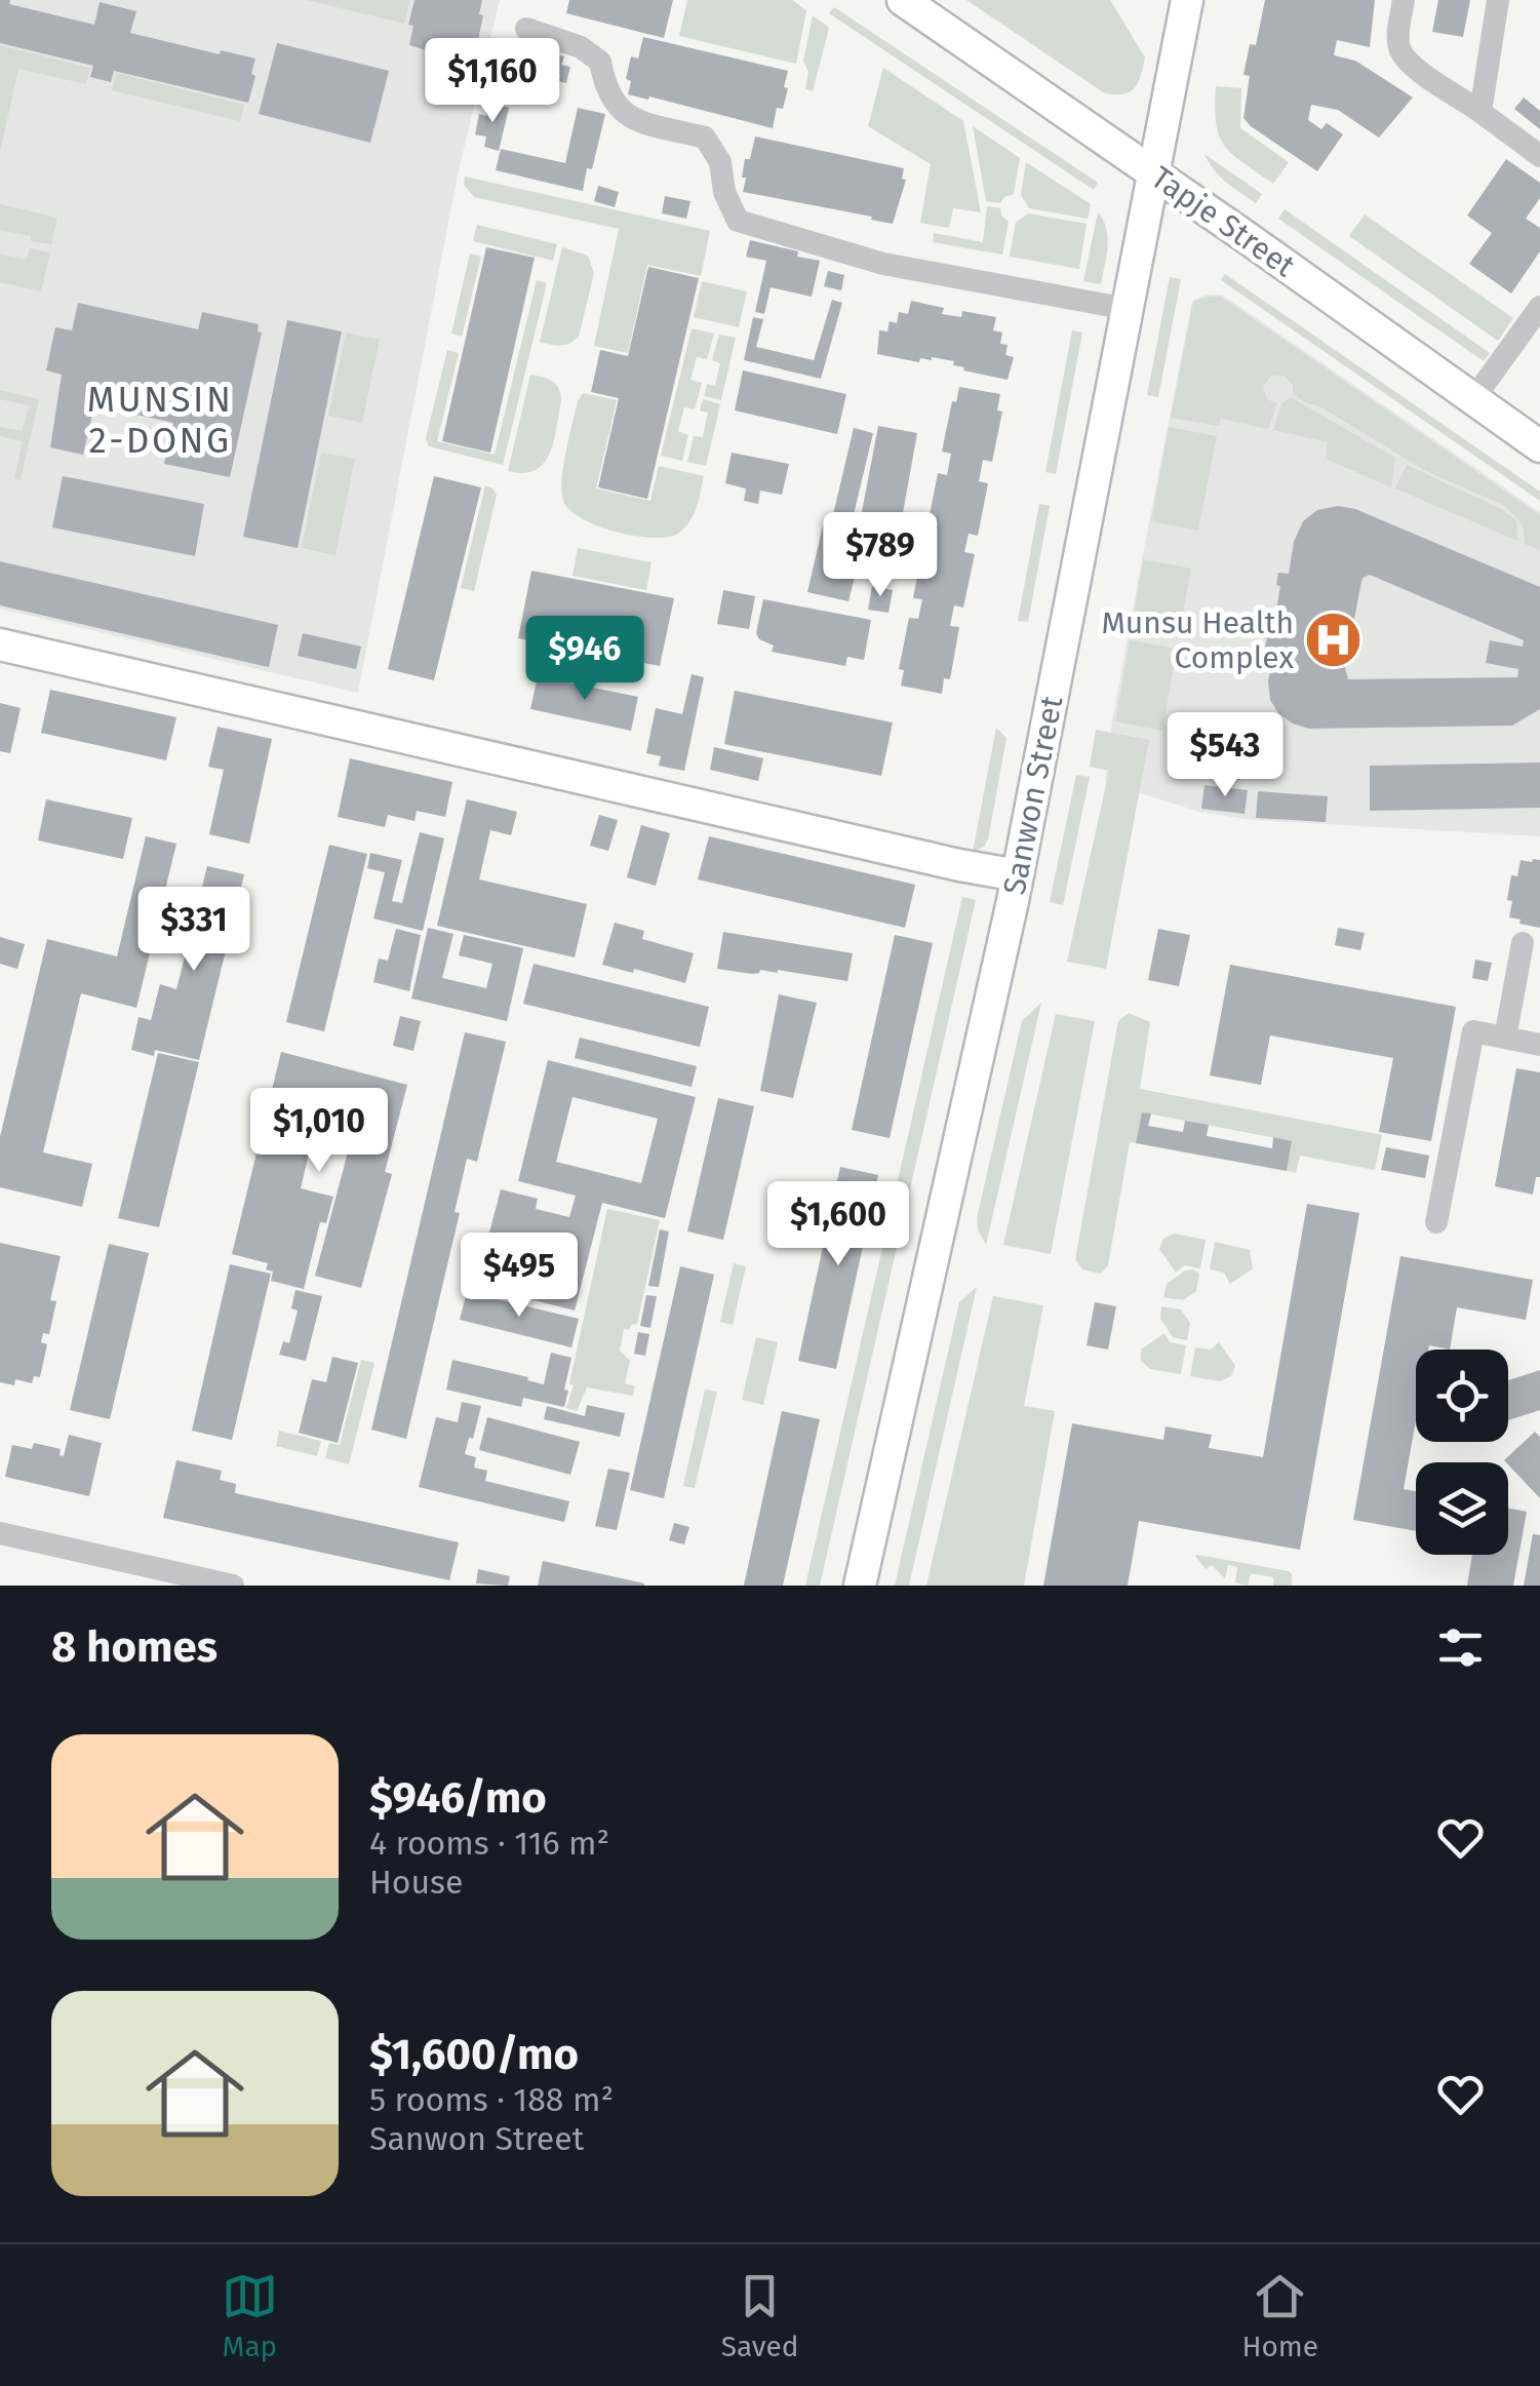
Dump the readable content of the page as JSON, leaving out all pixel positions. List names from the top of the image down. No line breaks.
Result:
{"streets":{"main road":["Tapje Street","Sanwon Street"]},"crossings":[["Tapje Street","Sanwon Street"]],"districts":["MUNSIN 2-DONG"],"places":{"hospital":["Munsu Health Complex"]},"page":{"price":["$1,160","$789","$946","$543","$331","$1,010","$1,600","$495"],"heading":"8 homes","list":[{"name":"$946/mo","note":"4 rooms · 116 m² · House"},{"name":"$1,600/mo","note":"5 rooms · 188 m² · Sanwon Street"}],"tabs":["Map","Saved","Home"]}}
